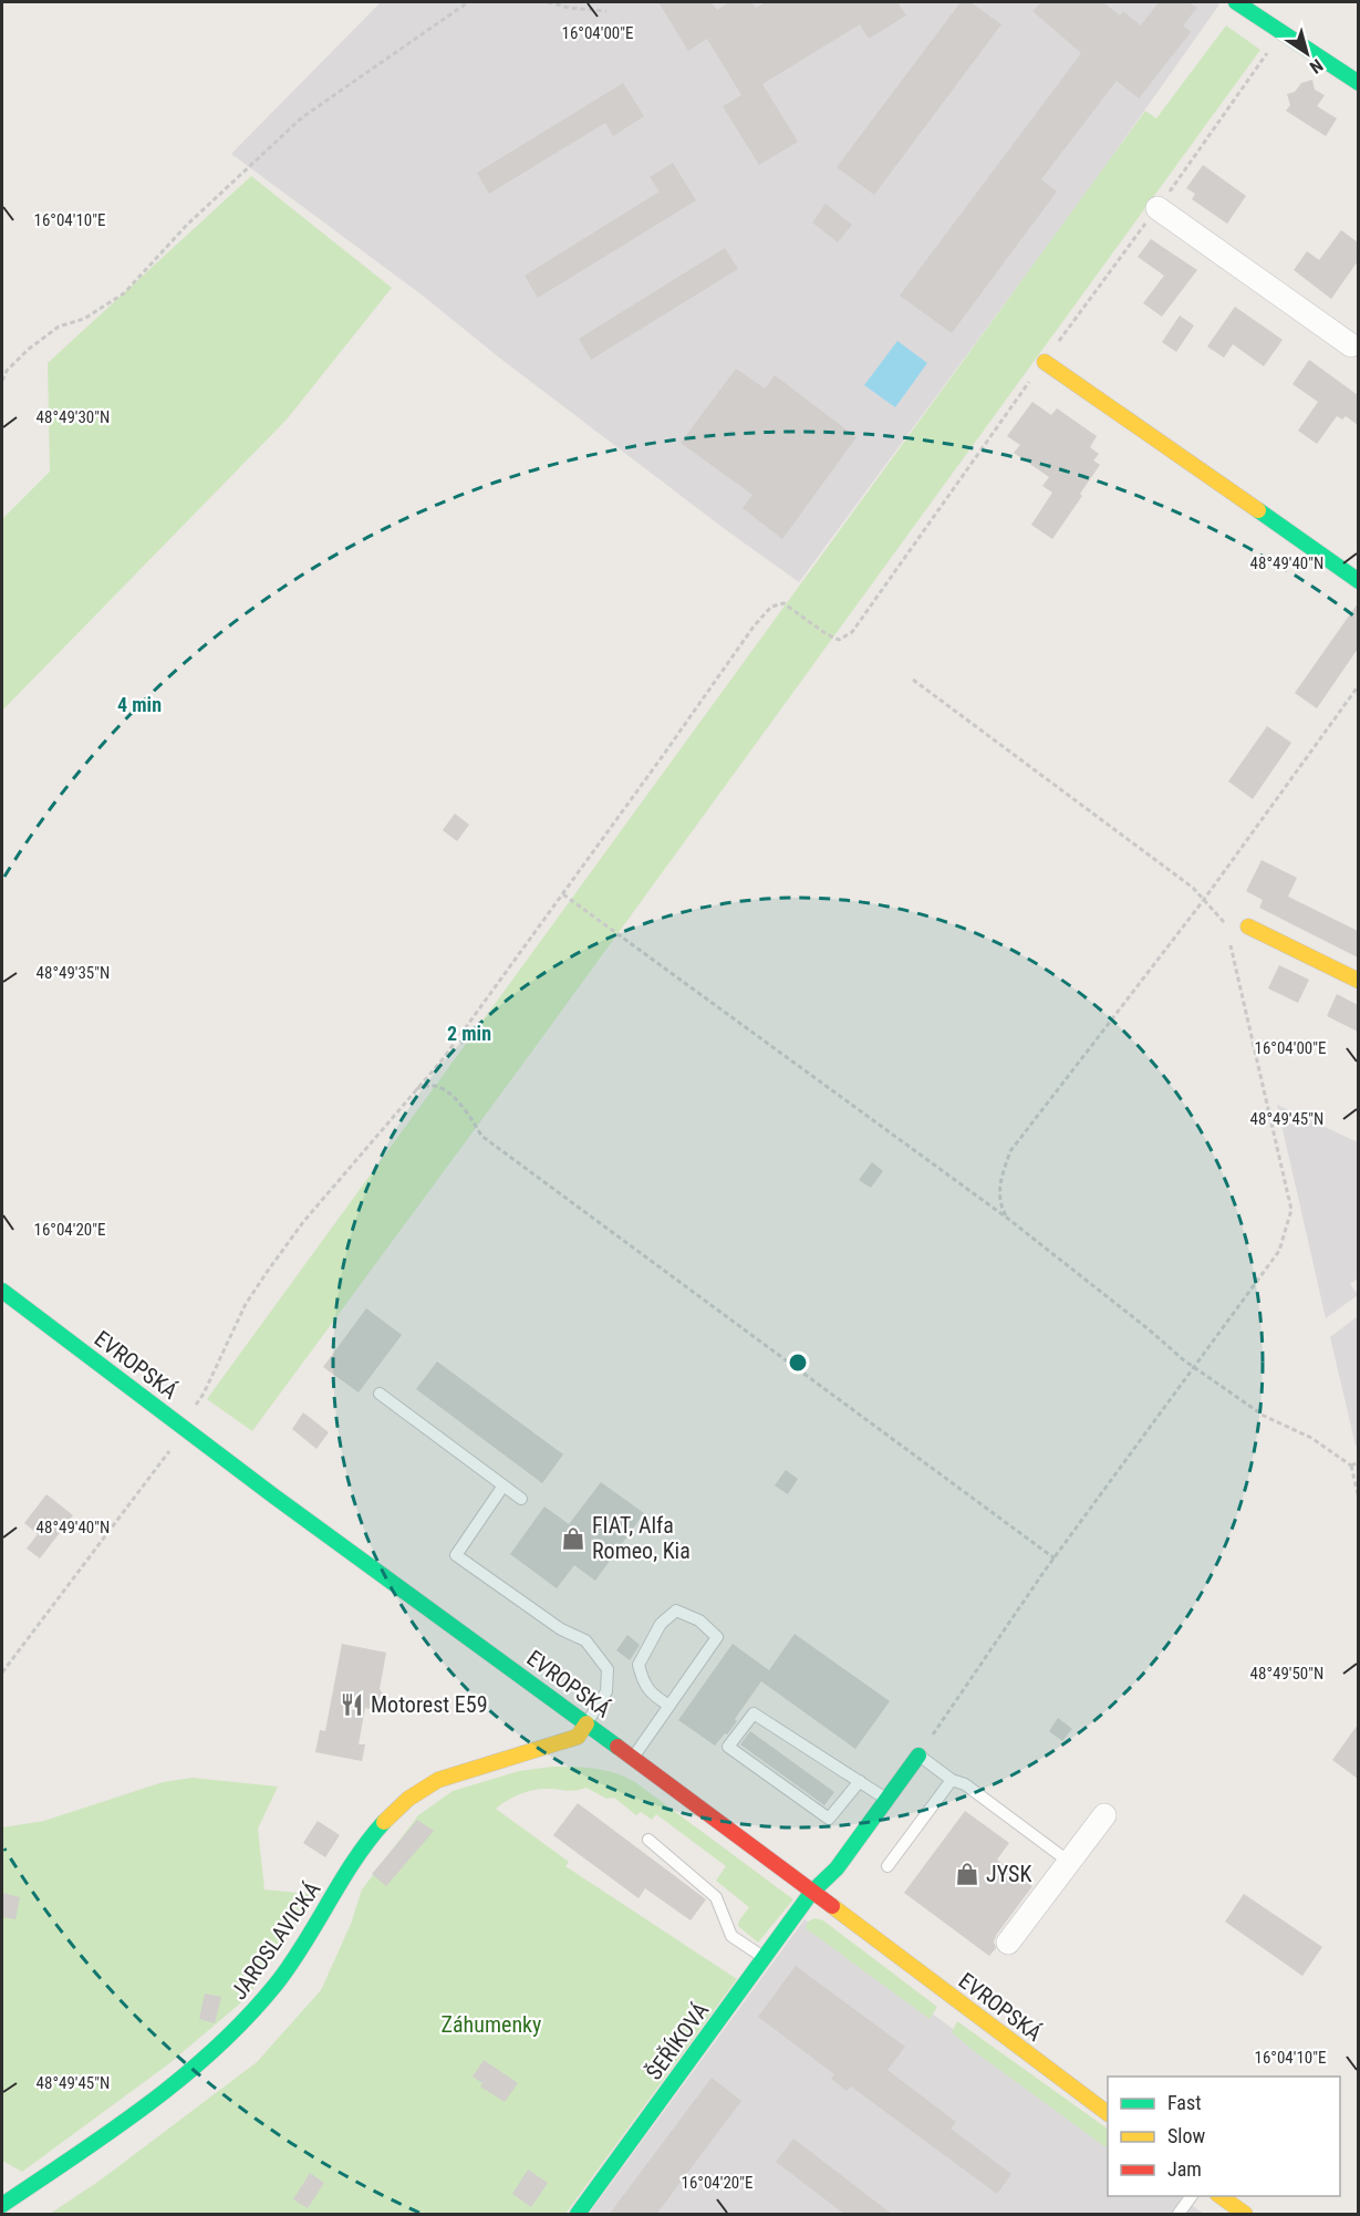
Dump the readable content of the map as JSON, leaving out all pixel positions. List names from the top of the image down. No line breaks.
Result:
{"streets":{"street":["EVROPSKÁ","JAROSLAVICKÁ","ŠEŘÍKOVÁ"]},"crossings":[["EVROPSKÁ","JAROSLAVICKÁ"],["EVROPSKÁ","ŠEŘÍKOVÁ"]],"parks":["Záhumenky"],"places":{"shop":["FIAT, Alfa Romeo, Kia","JYSK"],"restaurant":["Motorest E59"]},"legend":["Fast","Slow","Jam"],"north":"bottom right","coordinates":["16°04'00\"E","16°04'10\"E","48°49'30\"N","48°49'40\"N","48°49'35\"N","48°49'45\"N","16°04'20\"E","48°49'50\"N"],"rings":["4 min","2 min"]}
